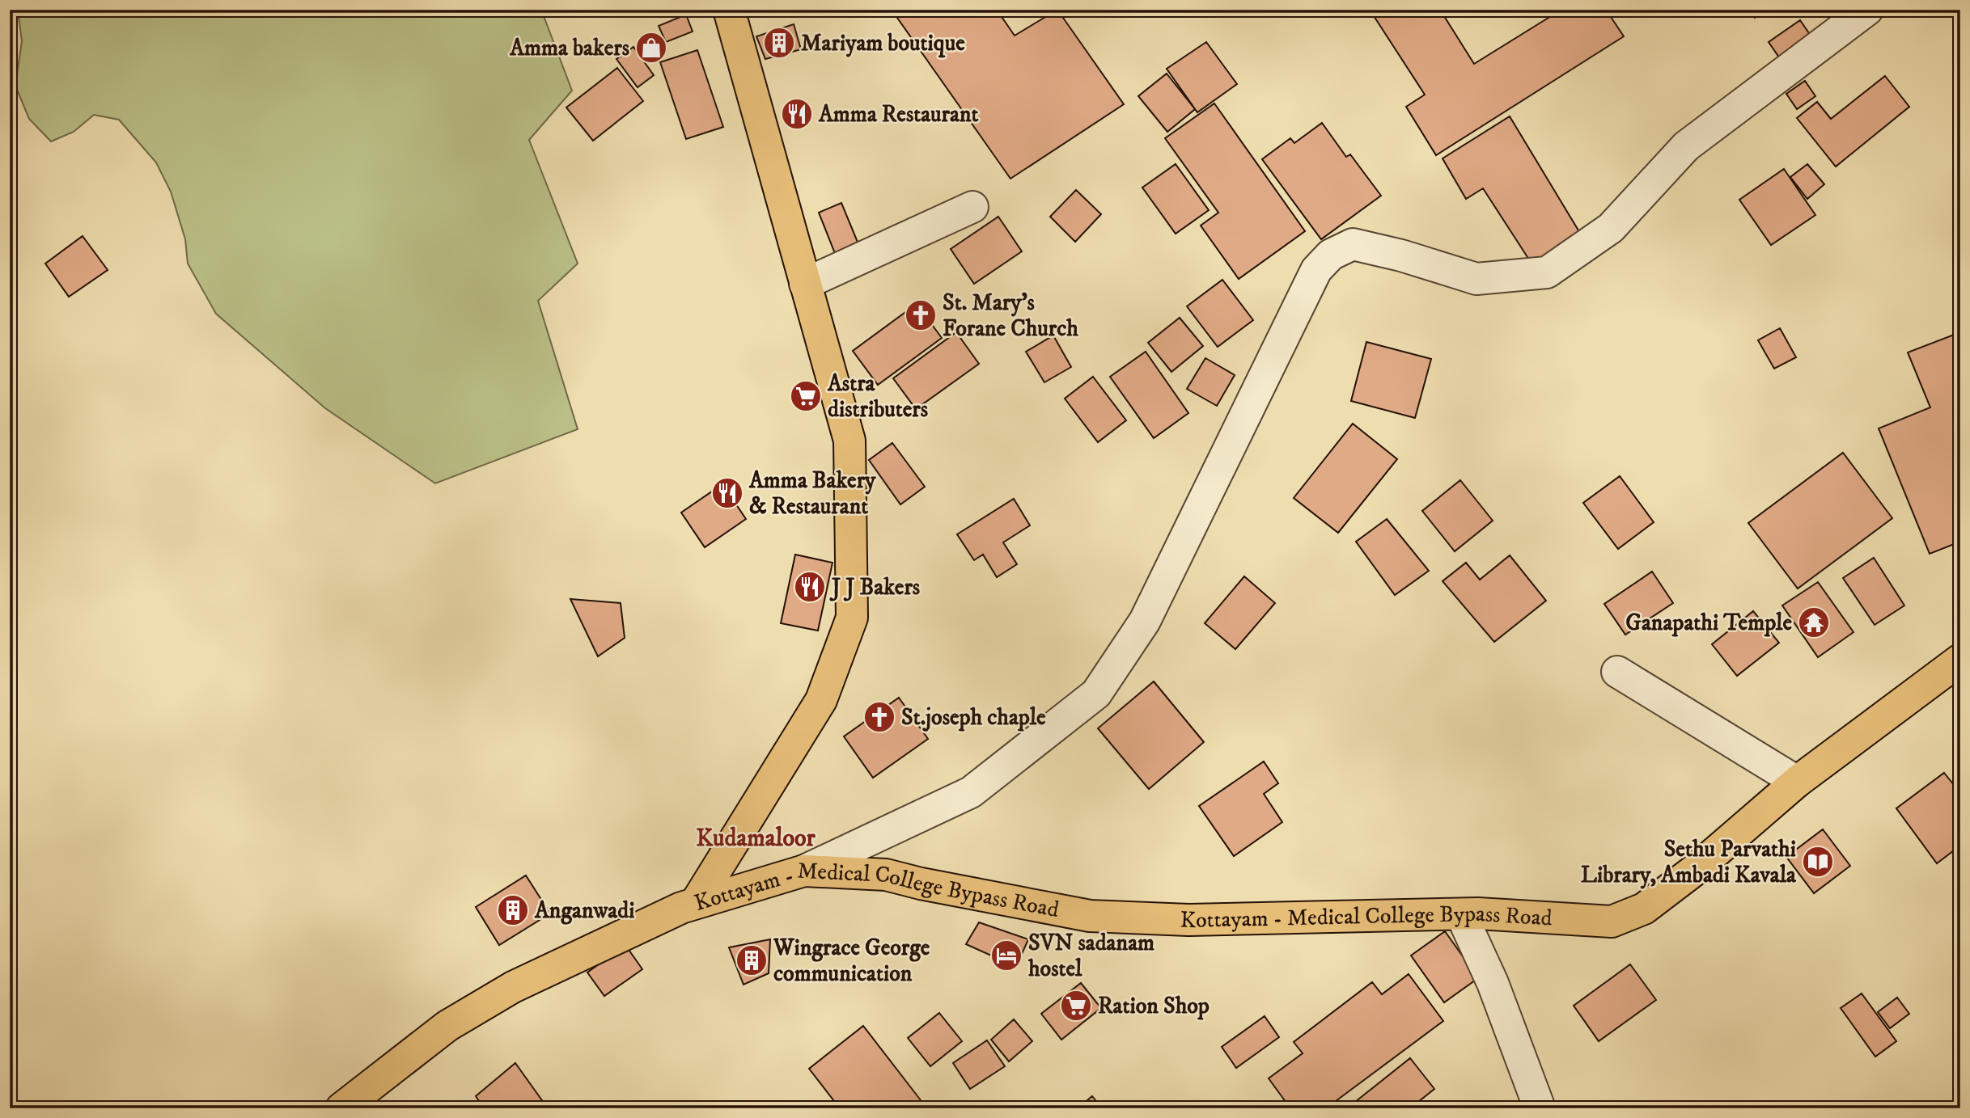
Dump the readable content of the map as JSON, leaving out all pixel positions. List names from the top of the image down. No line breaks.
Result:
{"streets":{"main road":["Kottayam - Medical College Bypass Road"]},"districts":["Kudamaloor"],"places":{"building":["Mariyam boutique","Anganwadi","Wingrace George communication"],"shop":["Amma bakers"],"restaurant":["Amma Restaurant","Amma Bakery & Restaurant","J J Bakers"],"church":["St. Mary's Forane Church","St.joseph chaple"],"supermarket":["Astra distributers","Ration Shop"],"temple":["Ganapathi Temple"],"library":["Sethu Parvathi Library, Ambadi Kavala"],"hotel":["SVN sadanam hostel"]}}
